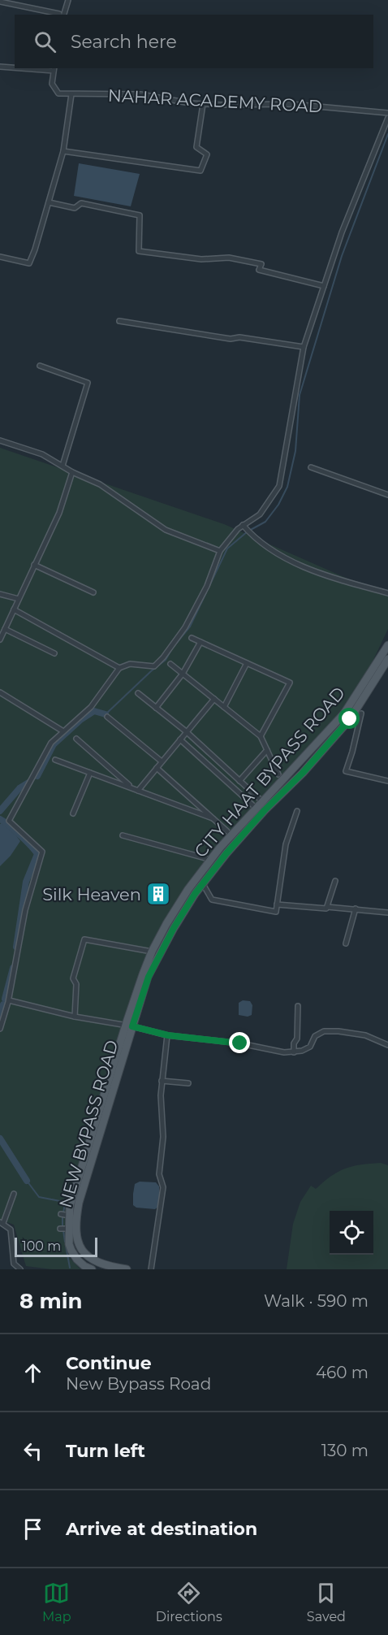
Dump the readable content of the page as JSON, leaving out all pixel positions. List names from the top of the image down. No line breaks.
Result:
{"streets":{"main road":["CITY HAAT BYPASS ROAD","NEW BYPASS ROAD"],"street":["NAHAR ACADEMY ROAD"]},"crossings":[["CITY HAAT BYPASS ROAD","NEW BYPASS ROAD"]],"places":{"building":["Silk Heaven"]},"scale_bar":"100 m","page":{"search":"Search here","scale":"100 m","heading":["8 min","Walk · 590 m"],"list":[["Continue","New Bypass Road","460 m"],["Turn left","130 m"],"Arrive at destination"],"nav":["Map","Directions","Saved"]}}
